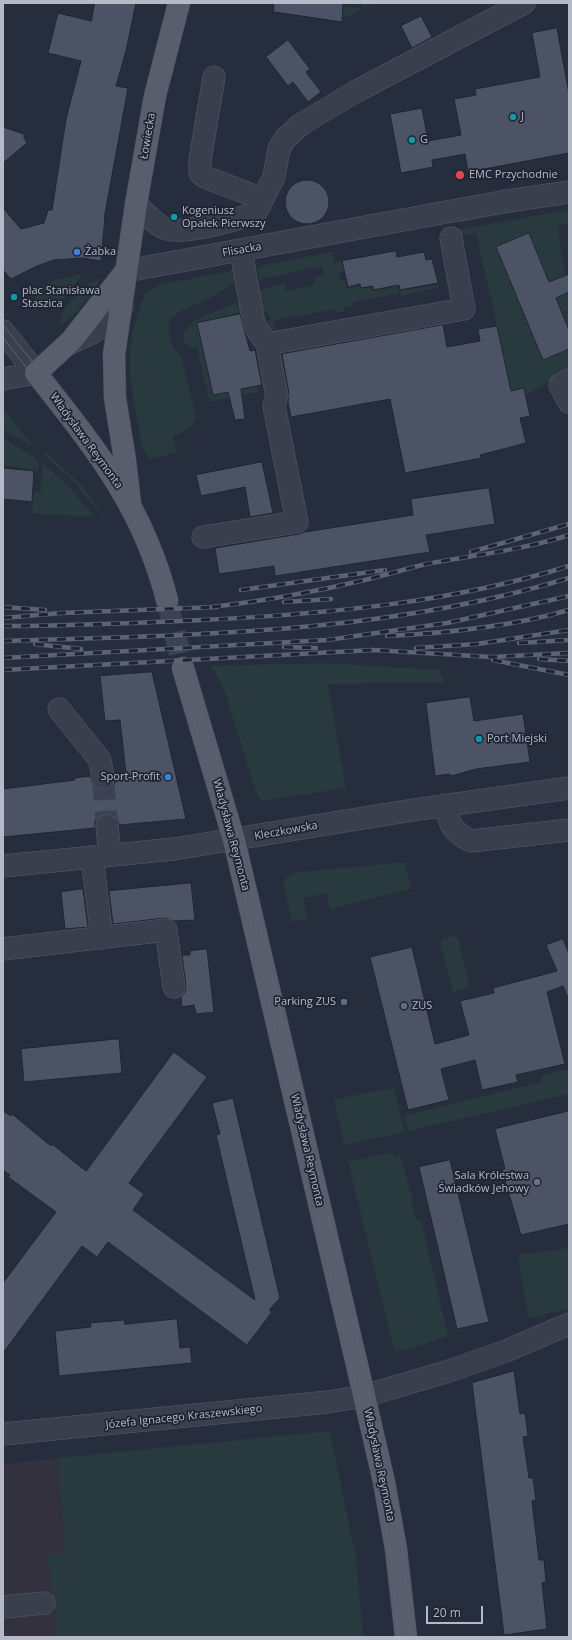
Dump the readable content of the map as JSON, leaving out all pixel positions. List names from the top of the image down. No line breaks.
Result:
{"streets":{"main road":["Łowiecka","Władysława Reymonta"],"street":["Flisacka","Kleczkowska","Józefa Ignacego Kraszewskiego"]},"crossings":[["Łowiecka","Flisacka"],["Łowiecka","Władysława Reymonta"],["Władysława Reymonta","Kleczkowska"],["Władysława Reymonta","Józefa Ignacego Kraszewskiego"]],"places":["J","G","EMC Przychodnie","Kogeniusz Opałek Pierwszy","Żabka","plac Stanisława Staszica","Port Miejski","Sport-Profit","Parking ZUS","ZUS","Sala Królestwa Świadków Jehowy"],"scale_bar":"20 m"}
